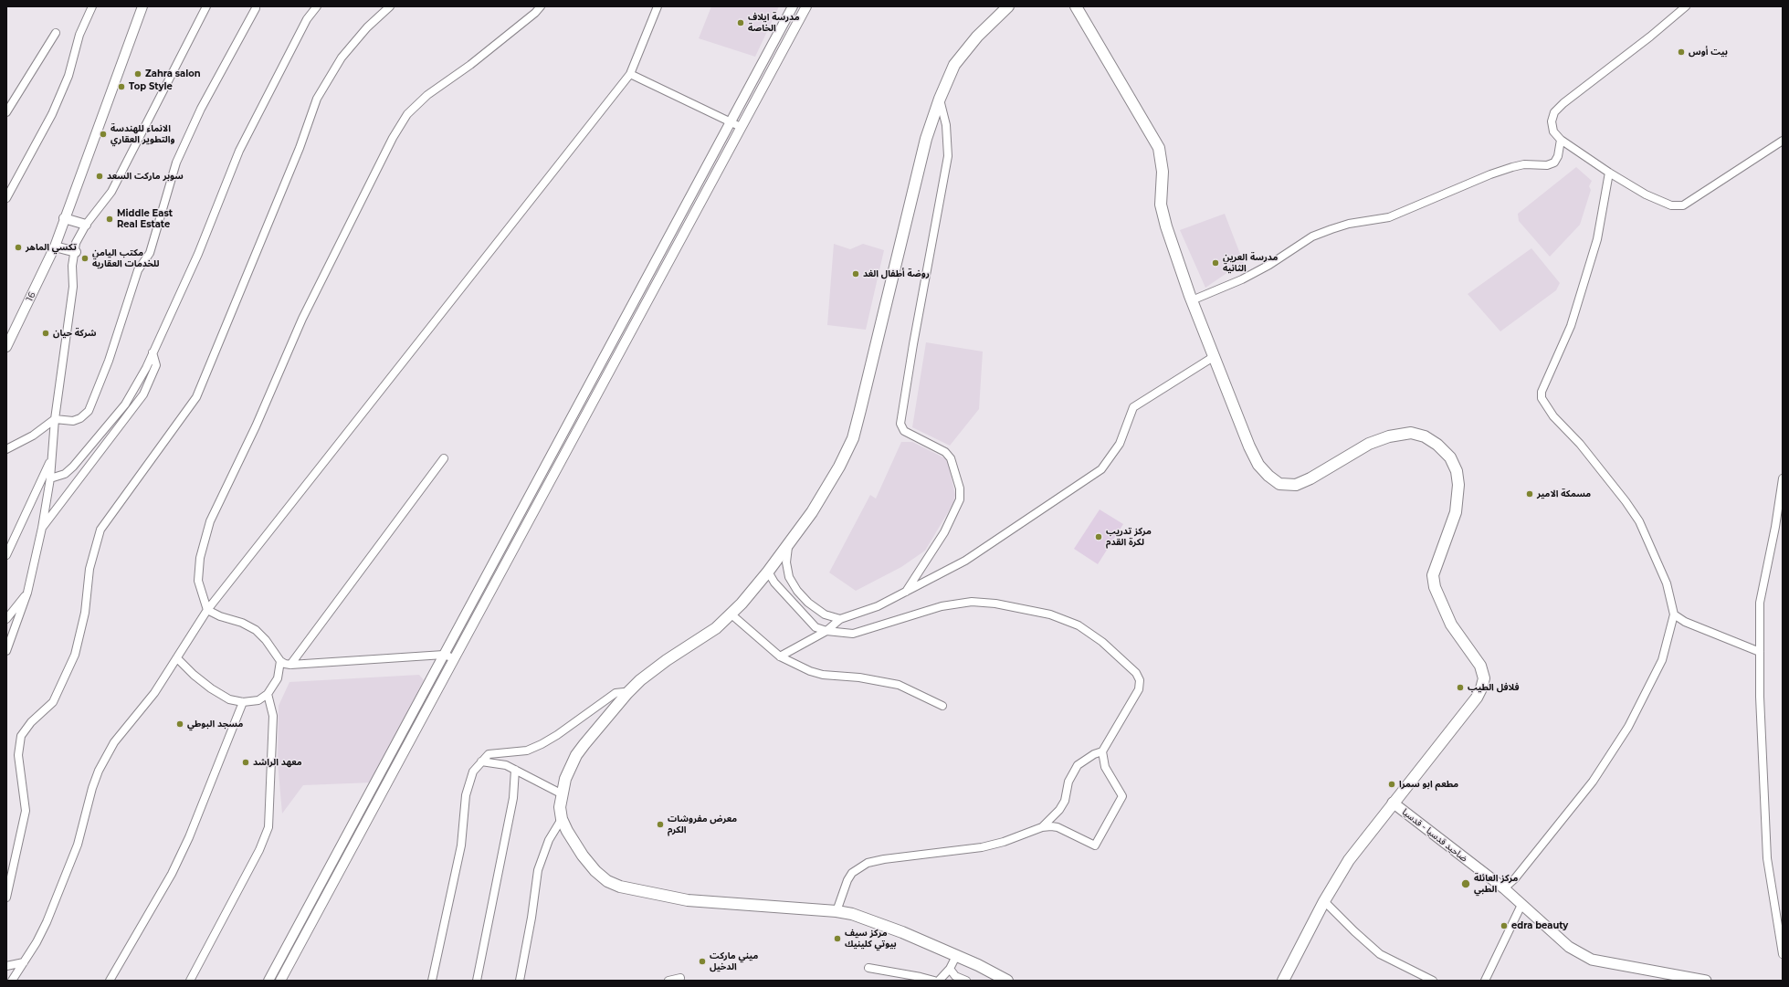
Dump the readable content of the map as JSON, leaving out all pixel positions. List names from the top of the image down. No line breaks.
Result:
{"streets":{"main road":["ضاحيد قدسيا - قدسيا"],"street":["16"]},"places":["مدرسة ايلاف الخاصة","بيت أوس","Zahra salon","Top Style","الانماء للهندسة والتطوير العقاري","سوبر ماركت السعد","Middle East Real Estate","تكسي الماهر","مكتب اليامن للخدمات العقارية","مدرسة العرين الثانية","روضة أطفال الغد","شركة حيان","مسمكة الامير","مركز تدريب لكرة القدم","فلافل الطيب","مسجد البوطي","معهد الراشد","مطعم ابو سمرا","معرض مفروشات الكرم","مركز العائلة الطبي","edra beauty","مركز سيف بيوتي كلينيك","ميني ماركت الدخيل"]}
